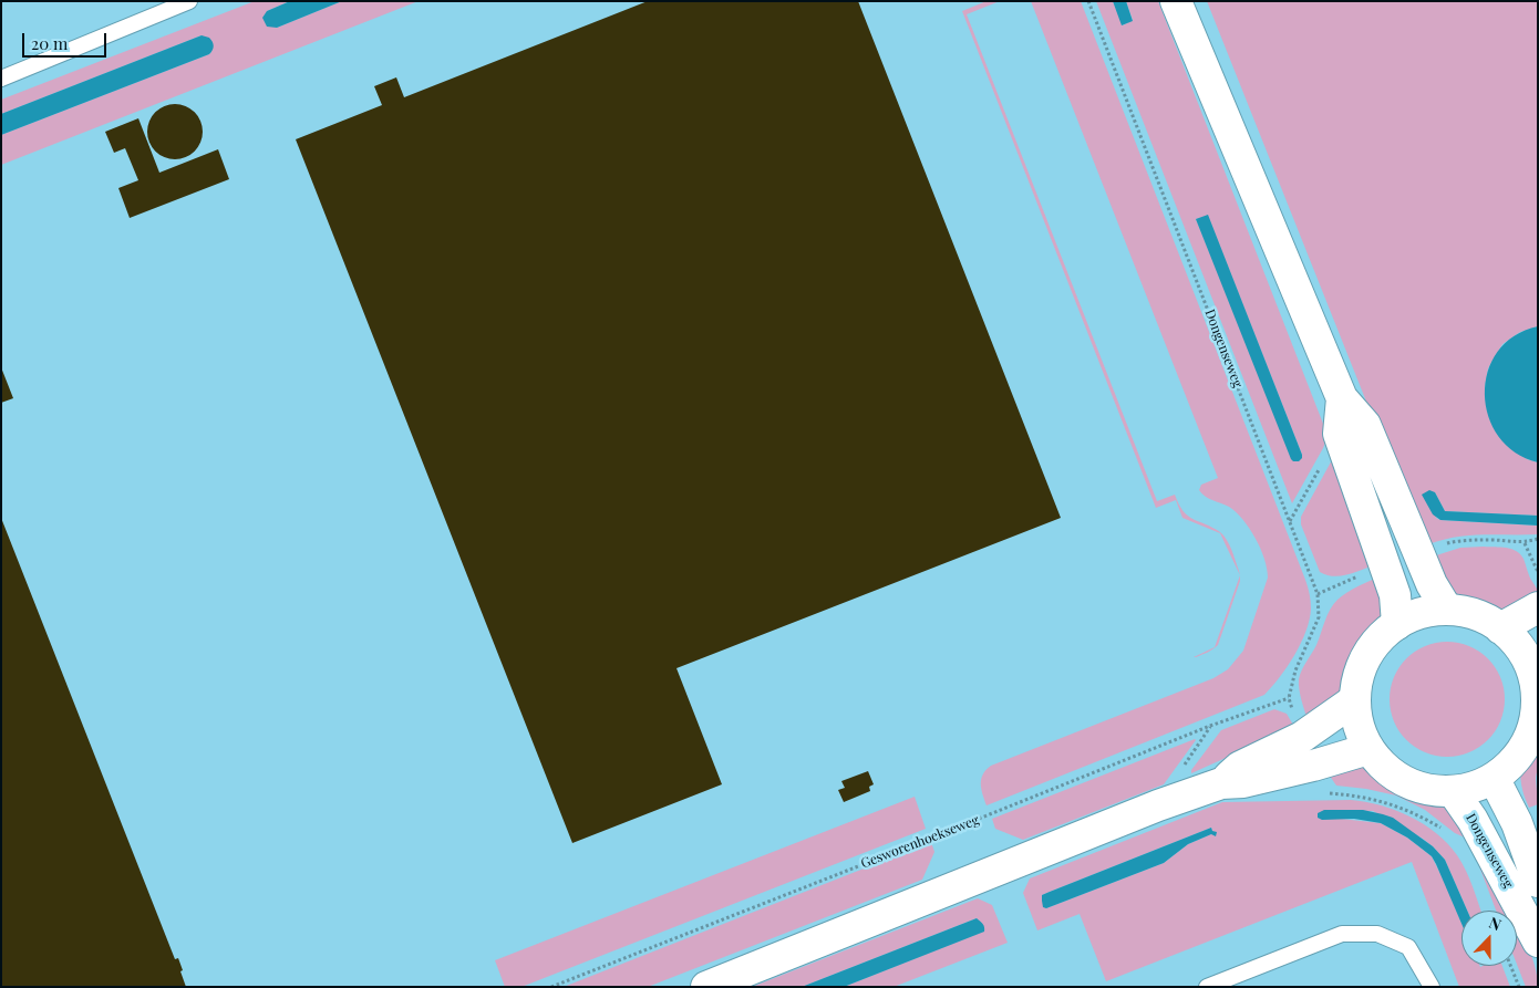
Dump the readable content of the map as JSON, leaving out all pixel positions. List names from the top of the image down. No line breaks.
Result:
{"streets":{"street":["Dongenseweg"],"path":["Gesworenhoekseweg"]},"crossings":[["Dongenseweg","Gesworenhoekseweg"]],"scale_bar":"20 m","north":"top"}
